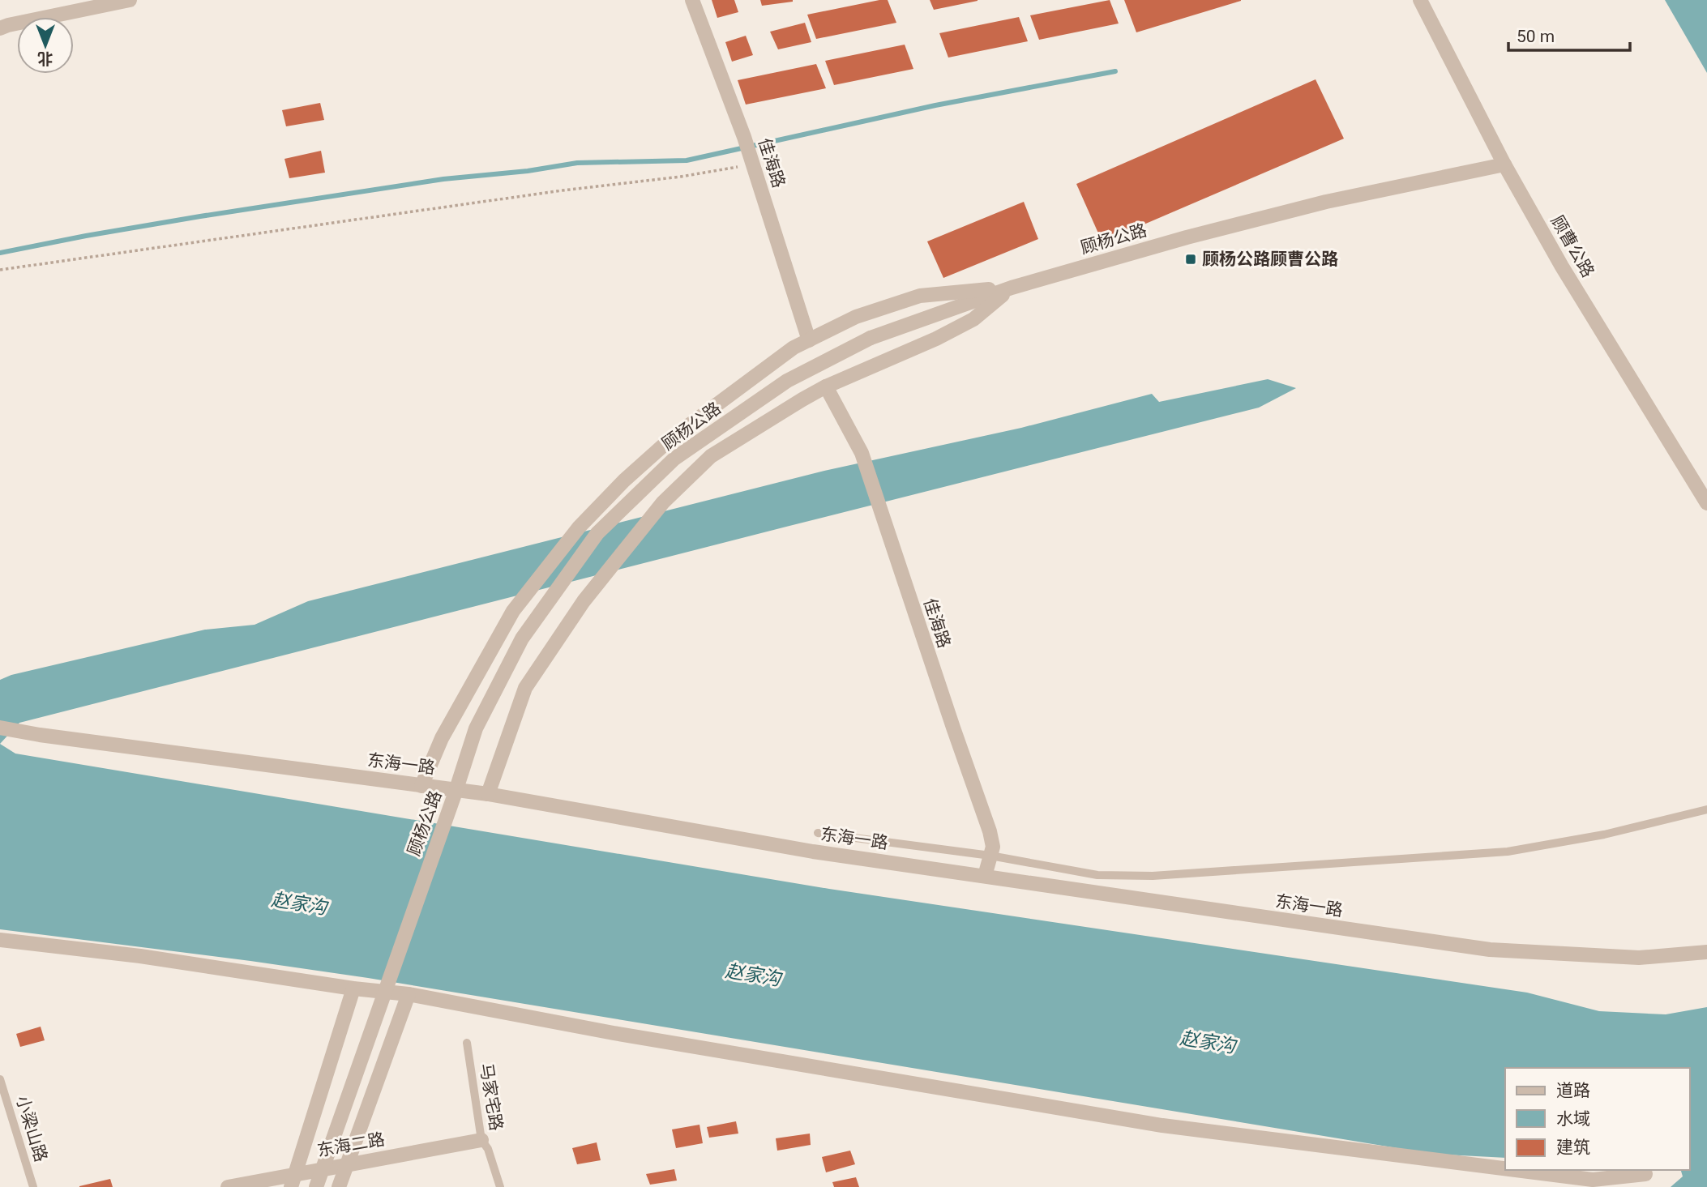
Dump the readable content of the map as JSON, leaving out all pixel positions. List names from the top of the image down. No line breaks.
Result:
{"streets":{"street":["佳海路","顾杨公路","顾曹公路","东海一路","东海二路"],"lane":["马家宅路","小梁山路"]},"crossings":[["佳海路","东海一路"],["顾杨公路","顾曹公路"],["马家宅路","东海二路"]],"water":["赵家沟"],"places":{"transit":["顾杨公路顾曹公路"]},"legend":["道路","水域","建筑"],"scale_bar":"50 m","north":"bottom"}
